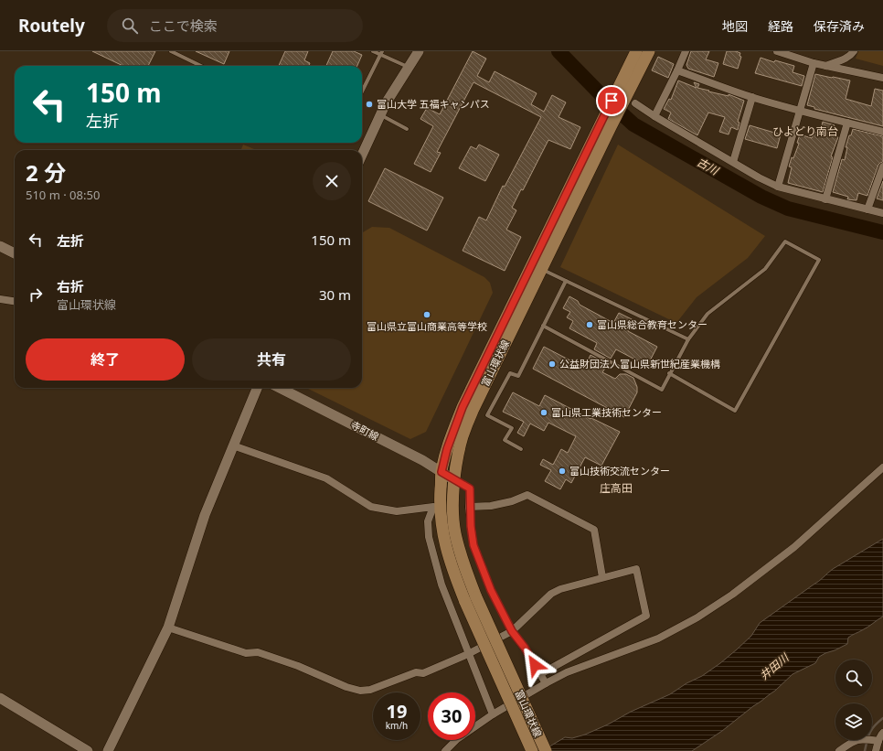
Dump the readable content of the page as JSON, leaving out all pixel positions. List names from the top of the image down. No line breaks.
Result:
{"streets":{"main road":["富山環状線"],"street":["寺町線"]},"crossings":[["富山環状線","寺町線"]],"districts":["ひよどり南台","庄高田"],"water":["古川","井田川"],"places":["富山大学 五福キャンパス","富山県立富山商業高等学校","富山県総合教育センター","公益財団法人富山県新世紀産業機構","富山県工業技術センター","富山技術交流センター"],"page":{"header":"Routely","search":"ここで検索","nav":["地図","経路","保存済み"],"turn":["150 m","左折"],"heading":["2 分","510 m · 08:50"],"list":[{"name":"左折","value":"150 m"},{"name":"右折","note":"富山環状線","value":"30 m"}],"buttons":["終了","共有"],"speed":"19 km/h","limit":"30"}}
